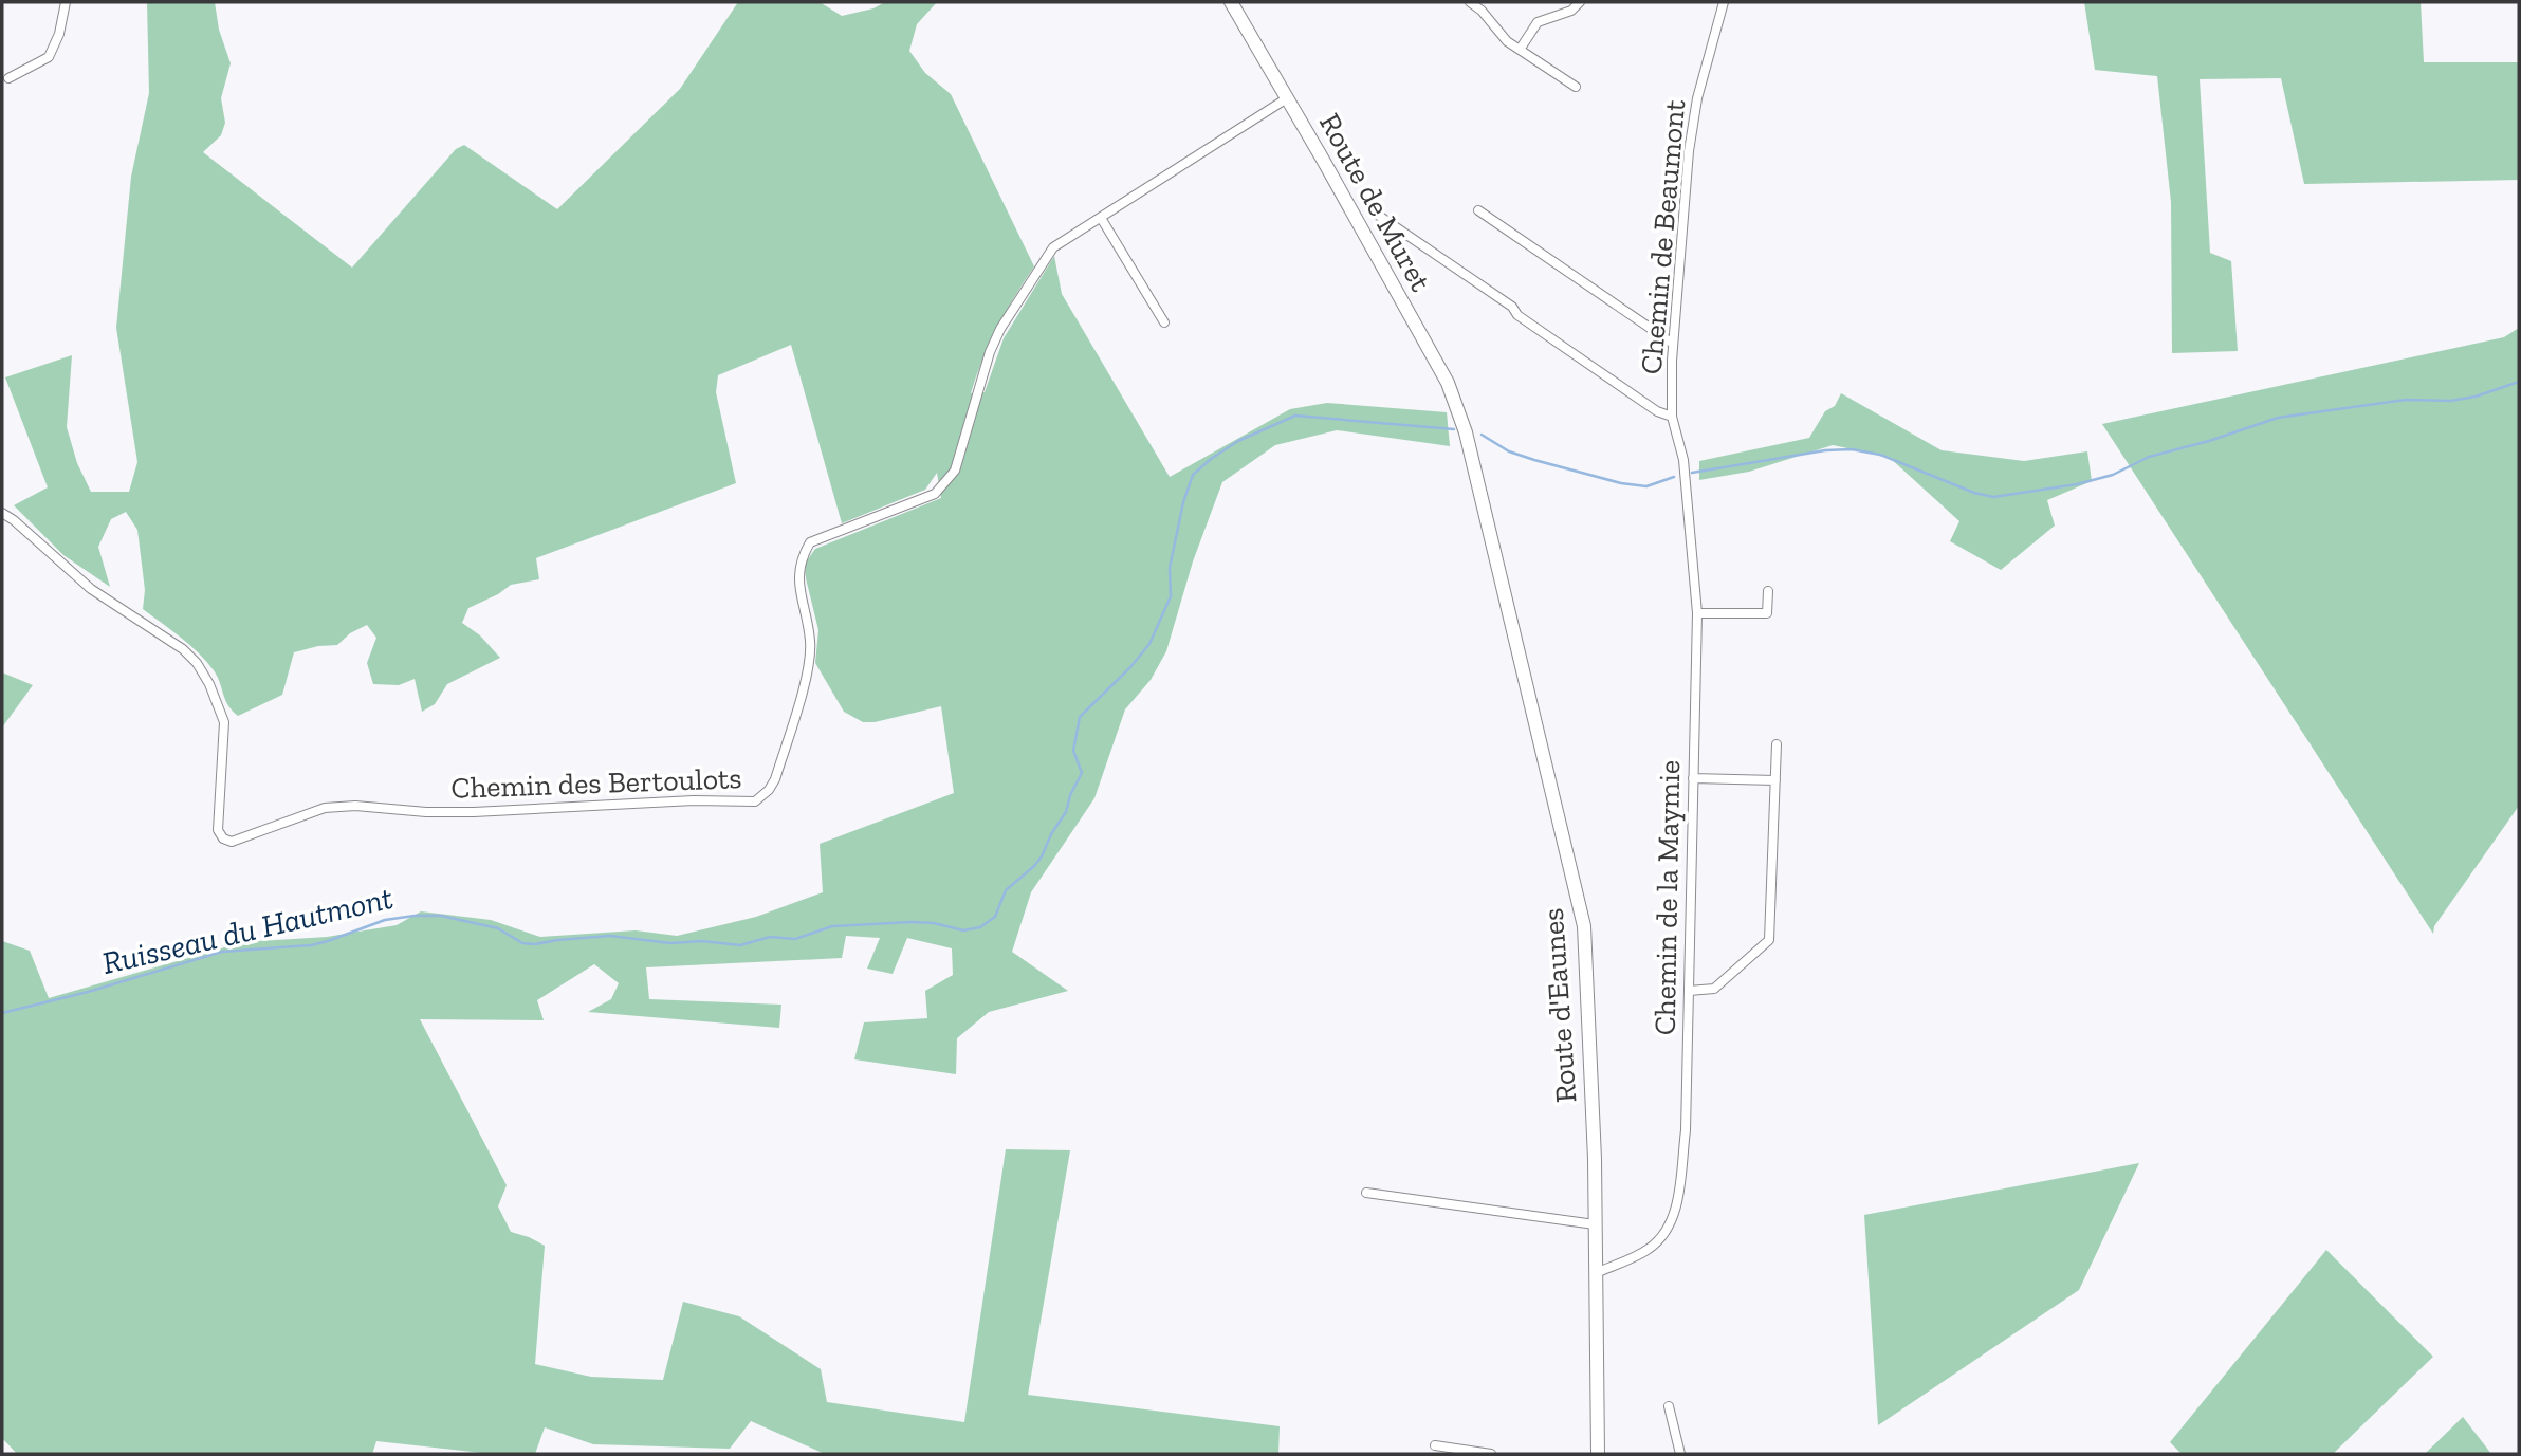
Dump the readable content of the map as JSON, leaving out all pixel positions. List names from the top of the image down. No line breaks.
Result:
{"streets":{"main road":["Route de Muret","Route d'Eaunes"],"street":["Chemin de Beaumont","Chemin des Bertoulots","Chemin de la Maymie"]},"crossings":[["Route de Muret","Chemin des Bertoulots"],["Route de Muret","Route d'Eaunes"],["Chemin de Beaumont","Chemin de la Maymie"],["Chemin de la Maymie","Route d'Eaunes"]],"water":["Ruisseau du Hautmont"]}
